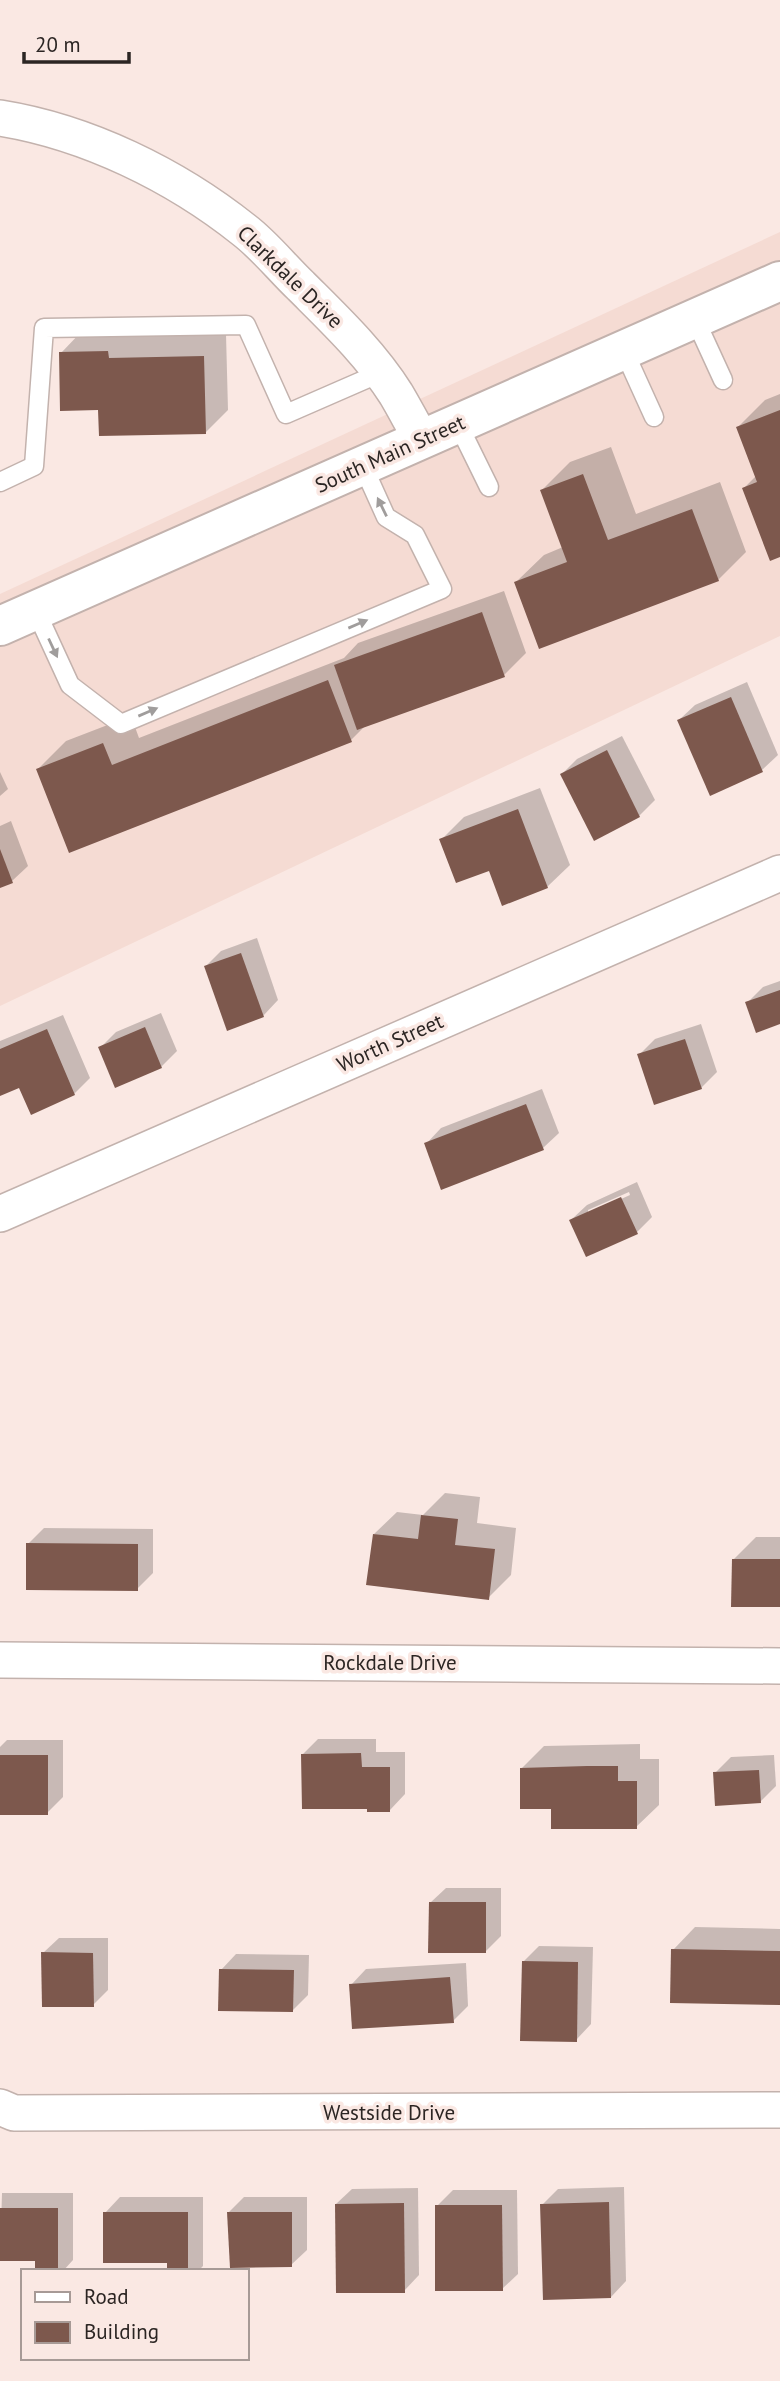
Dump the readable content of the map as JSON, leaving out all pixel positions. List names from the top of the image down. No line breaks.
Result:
{"streets":{"main road":["South Main Street"],"street":["Clarkdale Drive","Worth Street","Rockdale Drive","Westside Drive"]},"crossings":[["Clarkdale Drive","South Main Street"]],"legend":["Road","Building"],"scale_bar":"20 m"}
